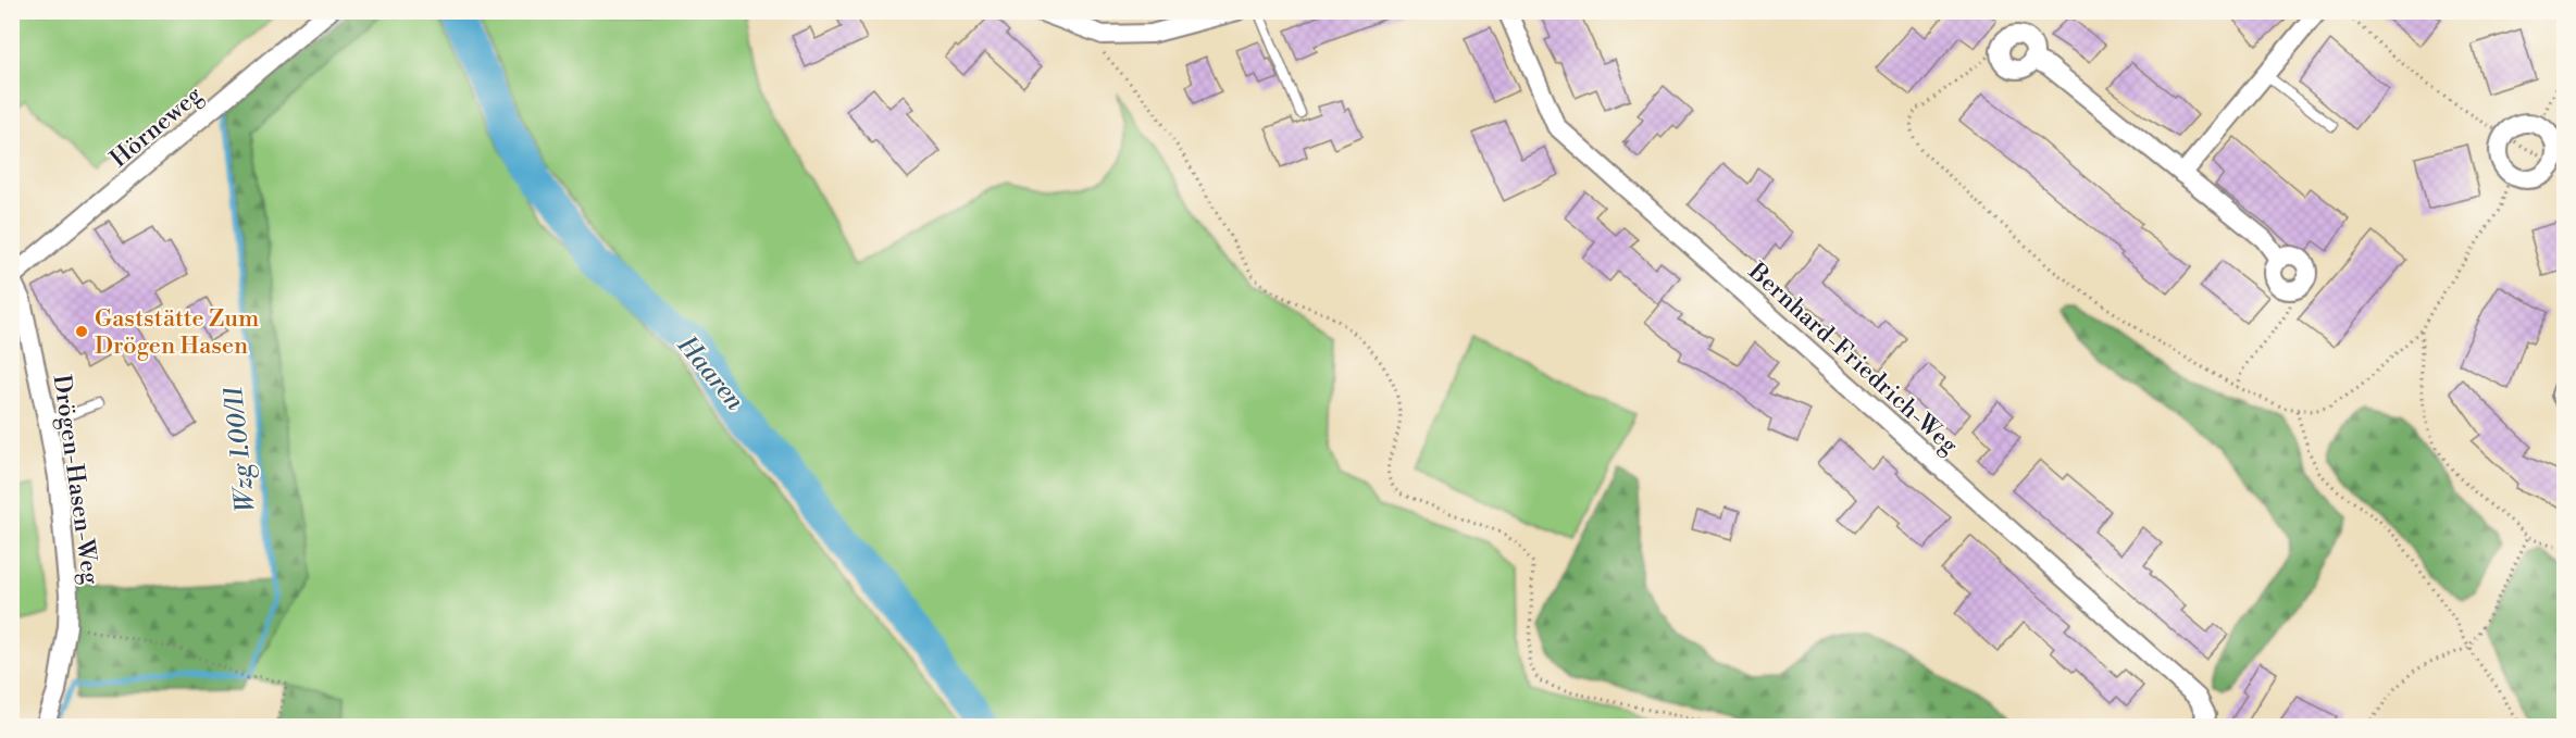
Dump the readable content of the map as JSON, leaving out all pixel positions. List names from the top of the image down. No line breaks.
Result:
{"streets":{"street":["Hörneweg","Bernhard-Friedrich-Weg","Drögen-Hasen-Weg"]},"crossings":[["Hörneweg","Drögen-Hasen-Weg"]],"water":["Haaren","Wzg 1.00/11"],"places":["Gaststätte Zum Drögen Hasen"]}
